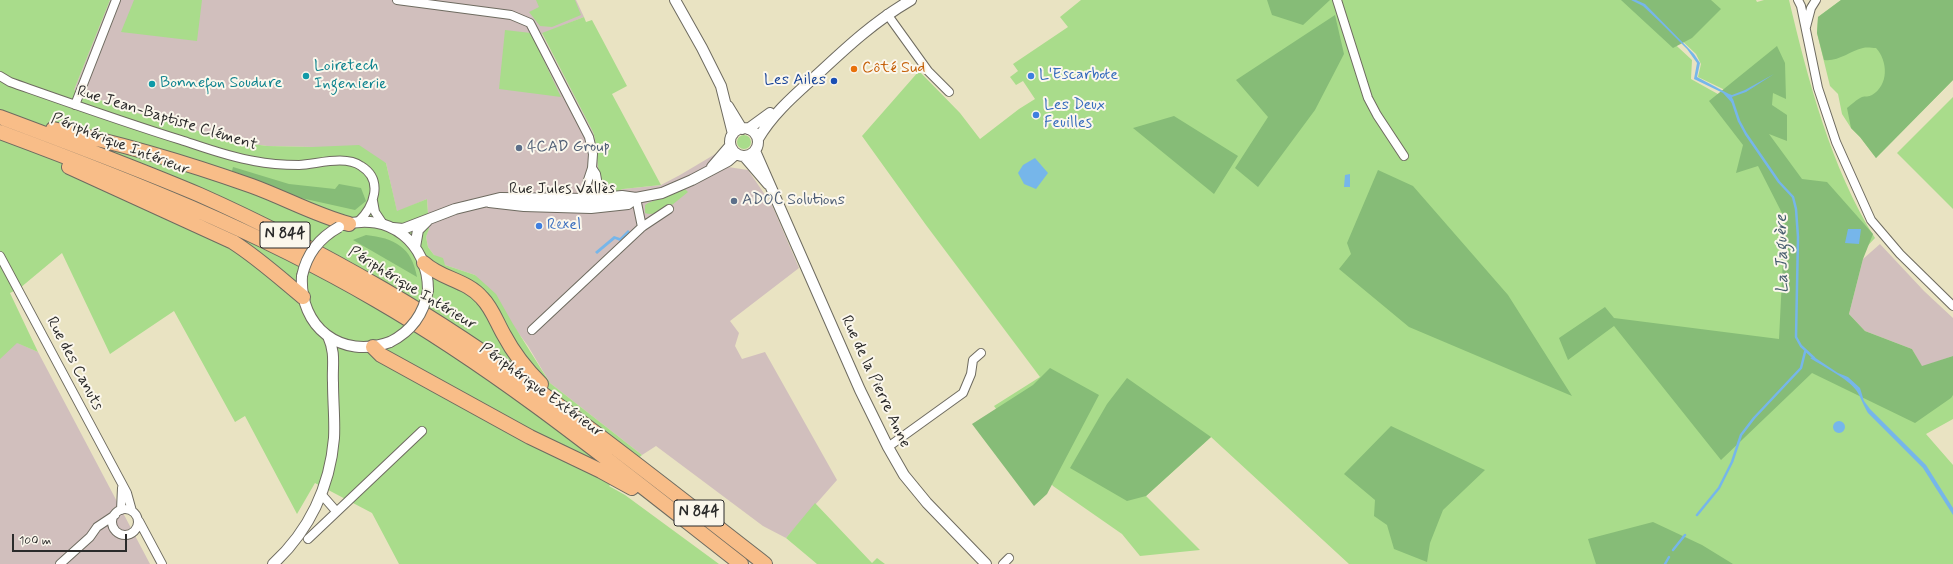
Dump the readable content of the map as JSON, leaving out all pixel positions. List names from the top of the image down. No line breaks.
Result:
{"streets":{"highway":["Périphérique Intérieur","N 844","Périphérique Extérieur"],"street":["Rue Jean-Baptiste Clément","Rue Jules Vallès","Rue des Canuts","Rue de la Pierre Anne"]},"crossings":[["Rue Jean-Baptiste Clément","Rue Jules Vallès"],["Rue Jules Vallès","Rue de la Pierre Anne"]],"water":["La Jaguère"],"places":["Côté Sud","Loiretech Ingenierie","L'Escarbote","Les Ailes","Bonnefon Soudure","Les Deux Feuilles","4CAD Group","ADOC Solutions","Rexel"],"scale_bar":"100 m"}
